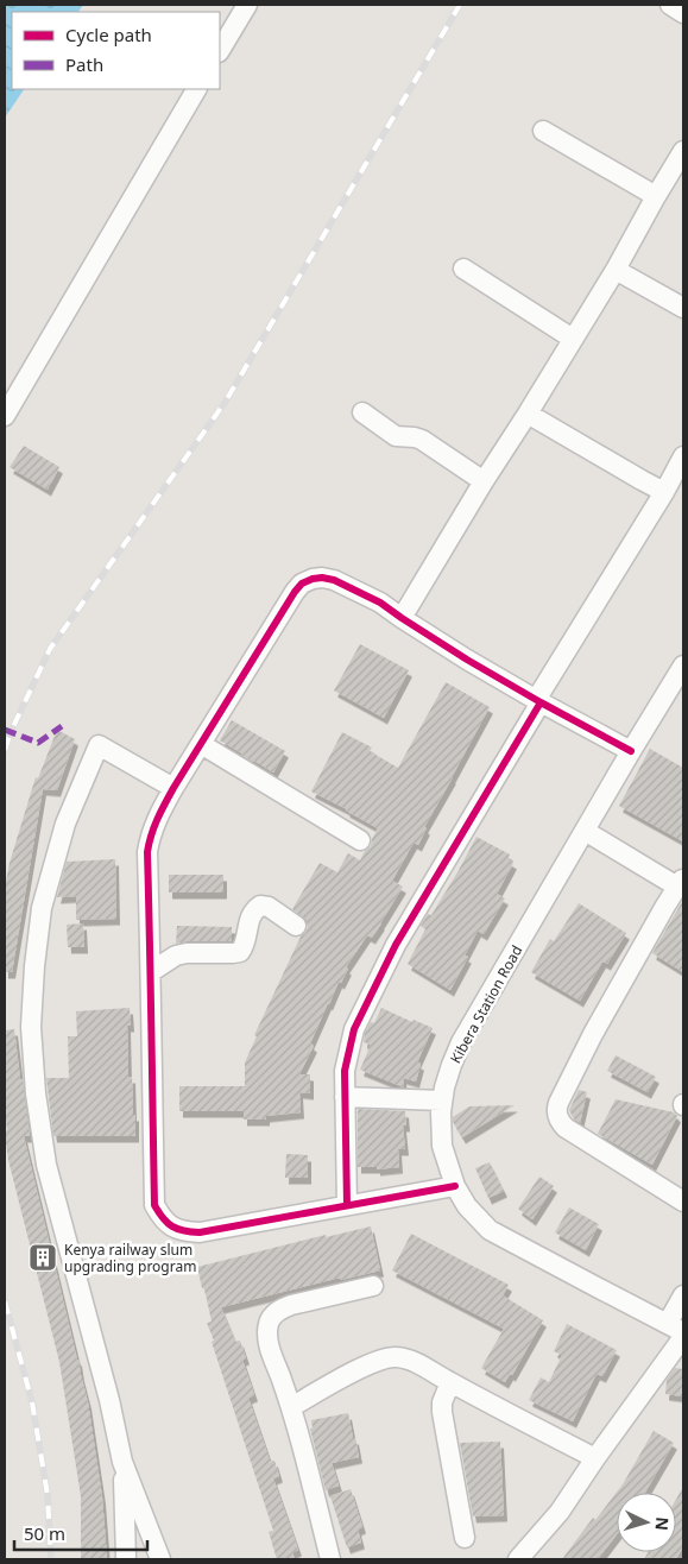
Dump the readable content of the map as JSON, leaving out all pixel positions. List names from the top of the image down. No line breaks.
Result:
{"streets":{"street":["Kibera Station Road"]},"places":{"building":["Kenya railway slum upgrading program"]},"legend":["Cycle path","Path"],"scale_bar":"50 m","north":"right"}
